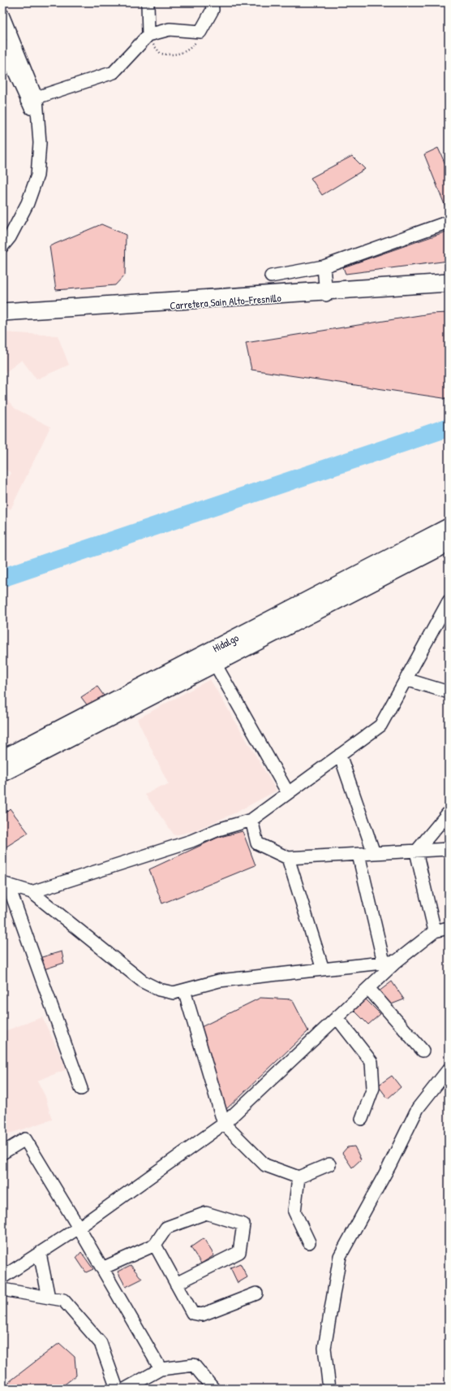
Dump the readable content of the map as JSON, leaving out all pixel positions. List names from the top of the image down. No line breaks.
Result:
{"streets":{"main road":["Carretera Sain Alto-Fresnillo","Hidalgo"]}}
